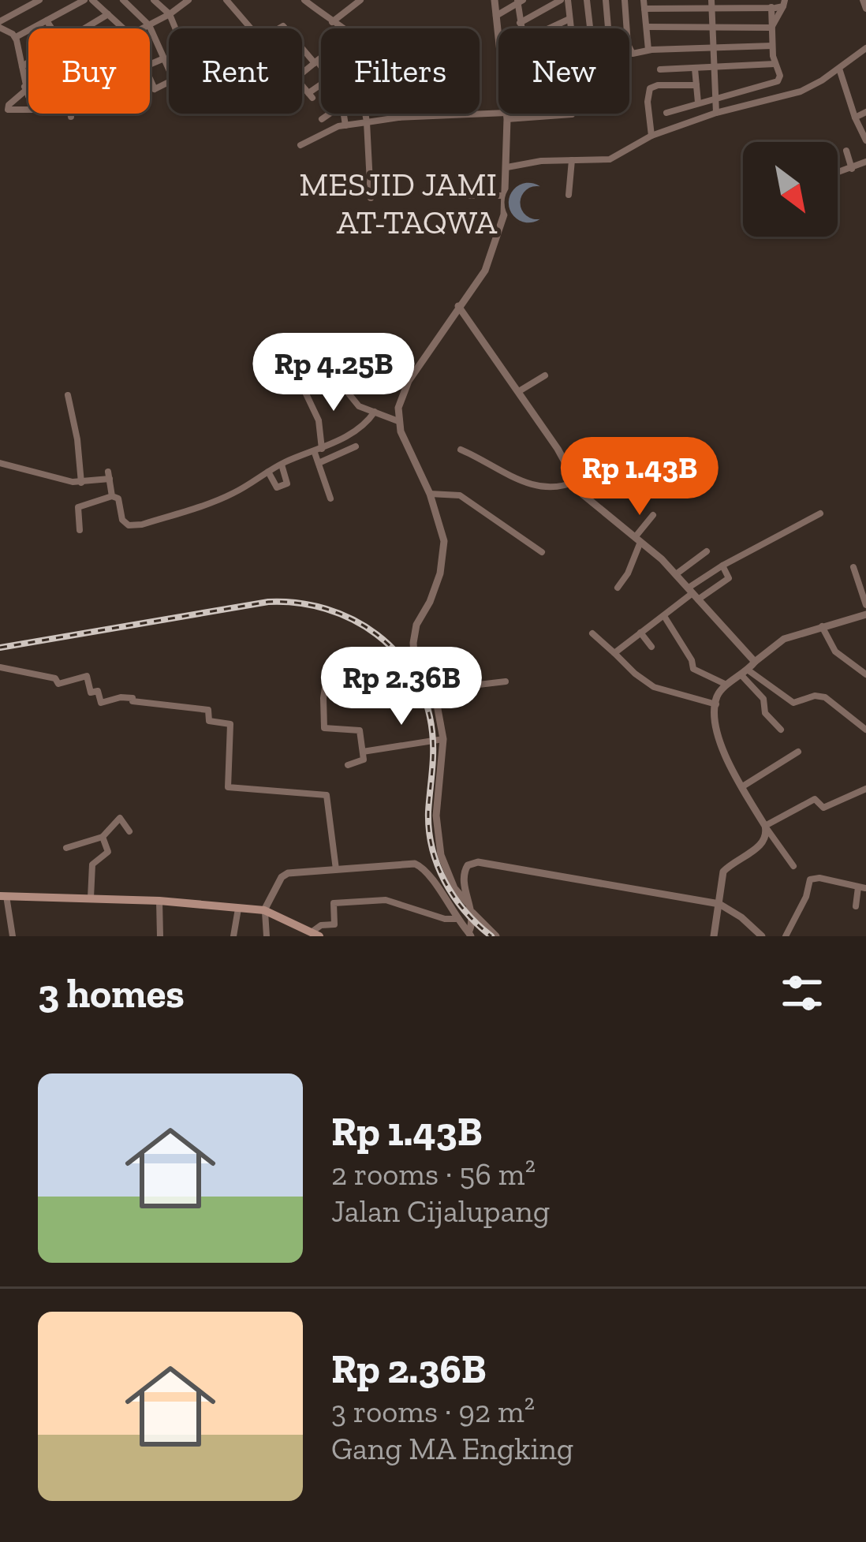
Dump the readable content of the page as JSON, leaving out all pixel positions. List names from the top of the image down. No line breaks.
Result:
{"places":{"mosque":["MESJID JAMI AT-TAQWA"]},"north":"bottom right","page":{"chip":["Buy","Rent","Filters","New"],"price":["Rp 4.25B","Rp 1.43B","Rp 2.36B"],"heading":"3 homes","list":[{"name":"Rp 1.43B","note":"2 rooms · 56 m² · Jalan Cijalupang"},{"name":"Rp 2.36B","note":"3 rooms · 92 m² · Gang MA Engking"}]}}
